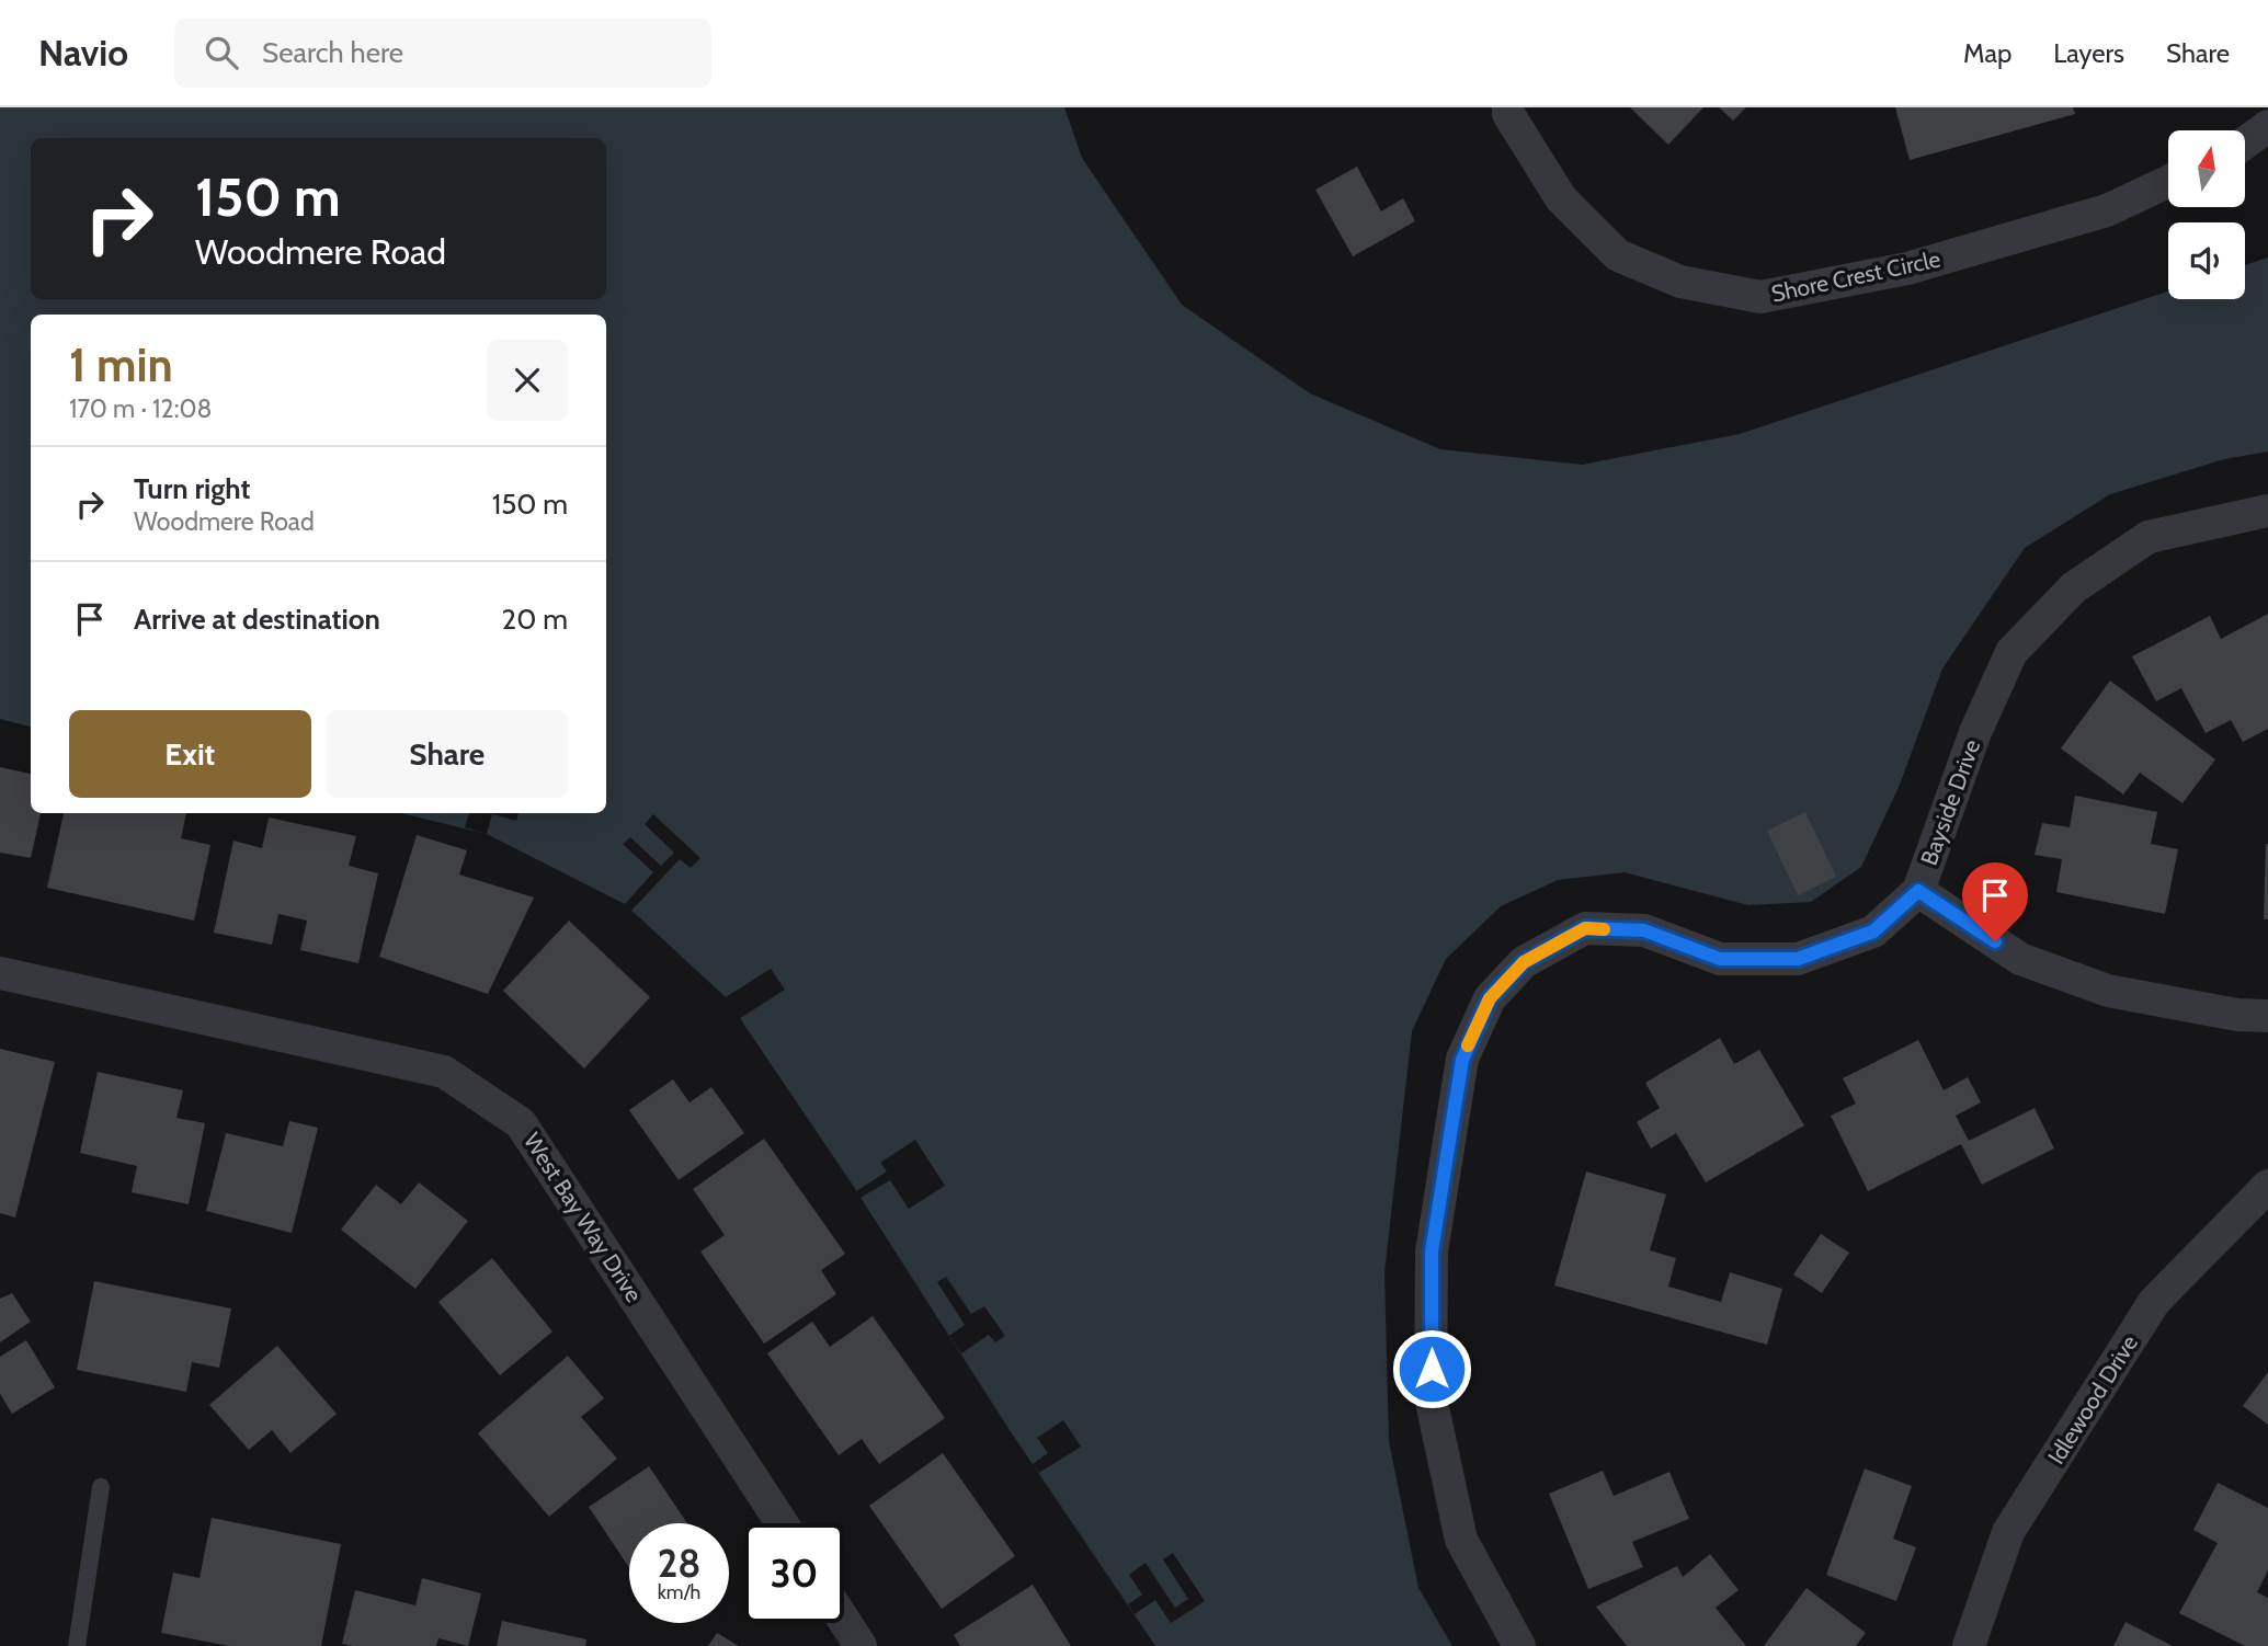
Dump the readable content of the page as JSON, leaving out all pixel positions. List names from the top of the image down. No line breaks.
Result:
{"streets":{"street":["Shore Crest Circle","Bayside Drive","West Bay Way Drive","Idlewood Drive"]},"north":"top","page":{"header":"Navio","search":"Search here","nav":["Map","Layers","Share"],"turn":["150 m","Woodmere Road"],"heading":["1 min","170 m · 12:08"],"list":[{"name":"Turn right","note":"Woodmere Road","value":"150 m"},{"name":"Arrive at destination","value":"20 m"}],"buttons":["Exit","Share"],"speed":"28 km/h","limit":"30"}}
